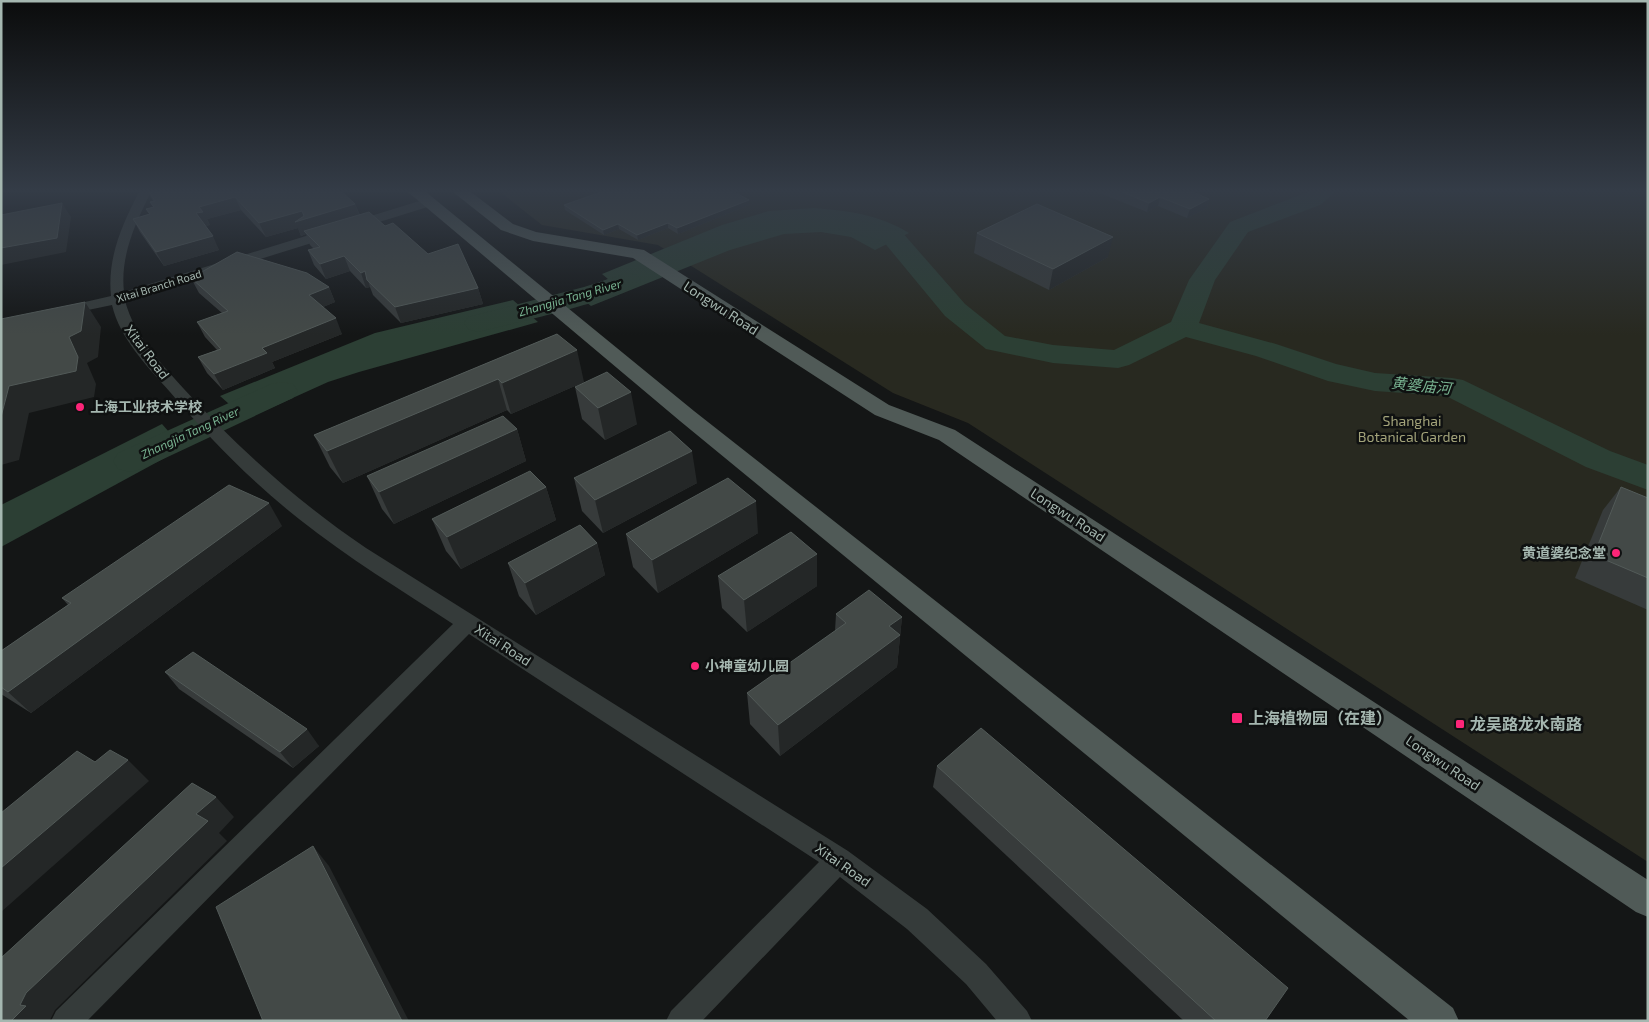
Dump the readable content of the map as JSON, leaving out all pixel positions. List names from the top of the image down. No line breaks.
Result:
{"streets":{"main road":["Longwu Road"],"street":["Xitai Branch Road","Xitai Road"]},"crossings":[["Xitai Branch Road","Xitai Road"]],"water":["Zhangjia Tang River","黄婆庙河"],"parks":["Shanghai Botanical Garden"],"places":{"other":["上海工业技术学校","黄道婆纪念堂","小神童幼儿园"],"transit":["上海植物园（在建）","龙吴路龙水南路"]}}
